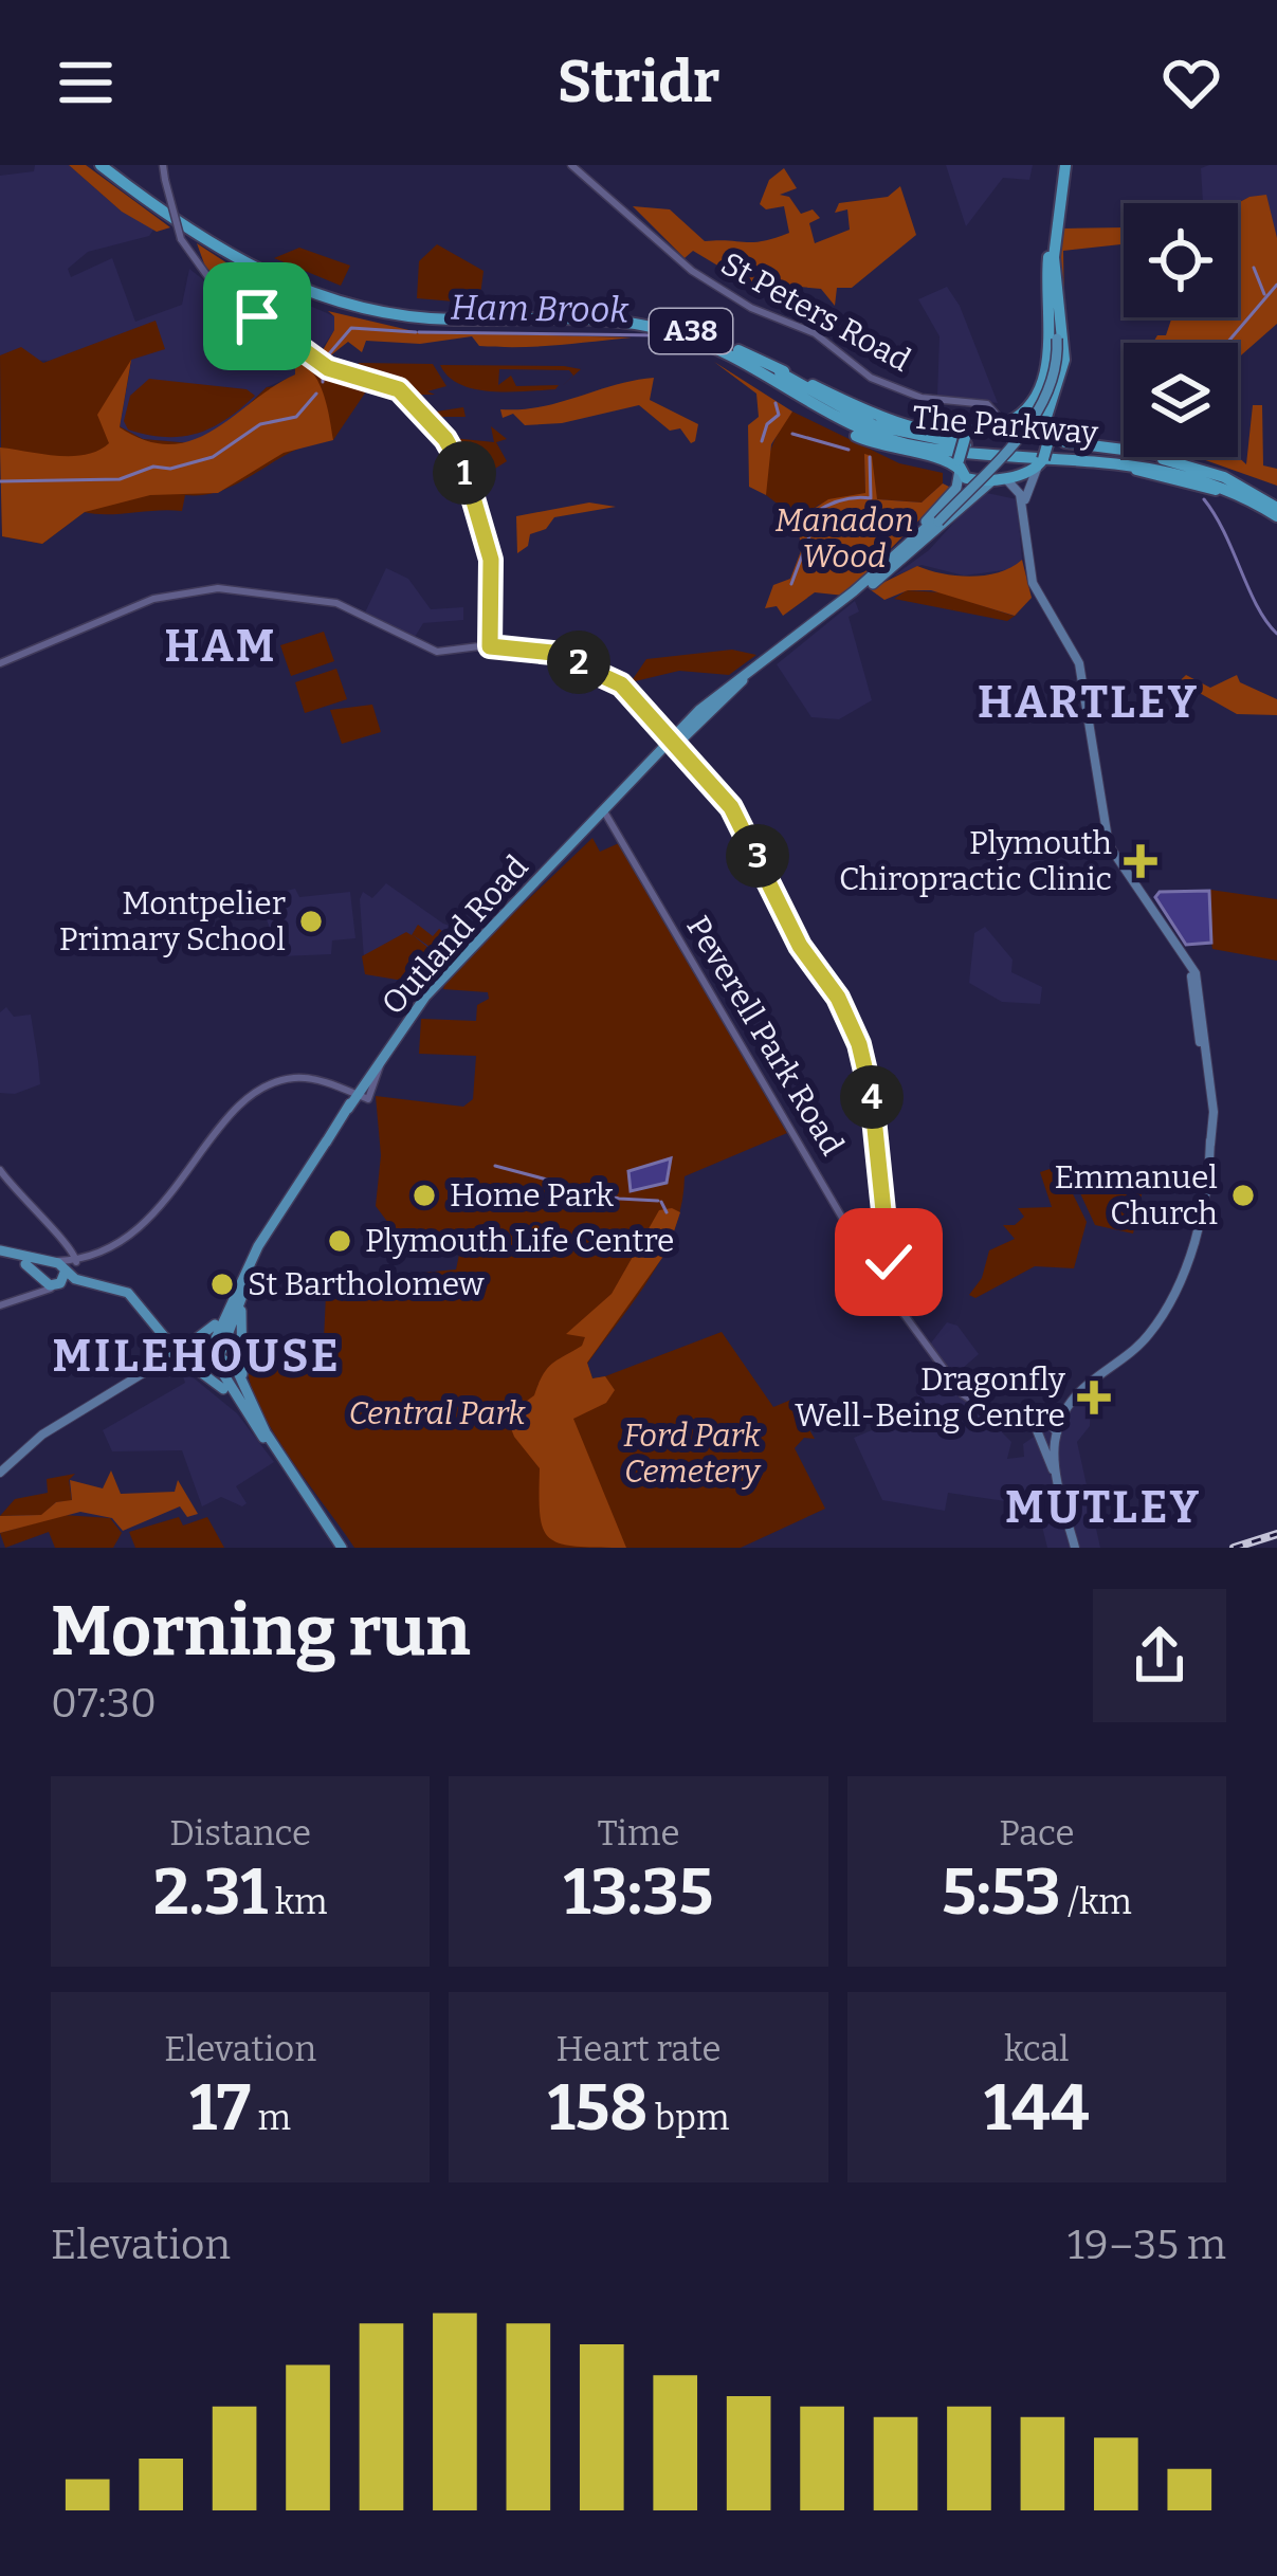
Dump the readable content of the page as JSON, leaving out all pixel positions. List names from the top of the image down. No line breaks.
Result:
{"streets":{"highway":["A38","The Parkway"],"main road":["Outland Road"],"street":["St Peters Road","Peverell Park Road"]},"crossings":[["St Peters Road","A38"],["A38","The Parkway"],["Outland Road","Peverell Park Road"]],"districts":["HAM","HARTLEY","MILEHOUSE","MUTLEY"],"water":["Ham Brook"],"parks":["Manadon Wood","Central Park","Ford Park Cemetery"],"places":{"health":["Plymouth Chiropractic Clinic","Dragonfly Well-Being Centre"],"other":["Montpelier Primary School","Home Park","Emmanuel Church","Plymouth Life Centre","St Bartholomew"]},"page":{"header":"Stridr","pins":["1","2","3","4"],"heading":["Morning run","07:30"],"stats":[["Distance","2.31 km"],["Time","13:35"],["Pace","5:53 /km"],["Elevation","17 m"],["Heart rate","158 bpm"],["kcal","144"]],"chart":["Elevation","19–35 m"]}}
